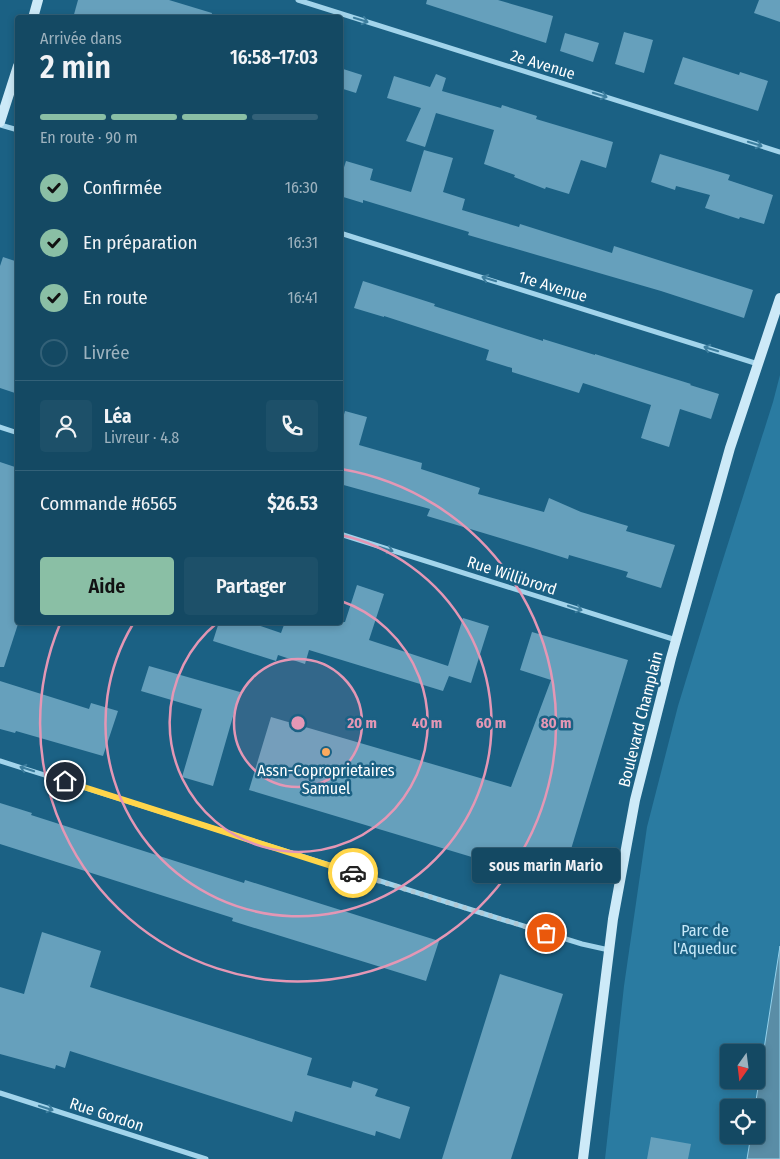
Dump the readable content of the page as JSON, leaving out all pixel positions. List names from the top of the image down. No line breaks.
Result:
{"streets":{"main road":["Boulevard Champlain"],"street":["2e Avenue","1re Avenue","Rue Willibrord","Rue Gordon"]},"crossings":[["1re Avenue","Boulevard Champlain"],["Rue Willibrord","Boulevard Champlain"]],"one_way":["2e Avenue","1re Avenue","Rue Willibrord","Rue Gordon"],"parks":["Parc de l'Aqueduc"],"places":["Assn-Coproprietaires Samuel","sous marin Mario"],"north":"bottom","page":{"heading":["2 min","Arrivée dans","16:58–17:03"],"panel":["Léa","Livreur · 4.8","Commande #6565","$26.53"],"bar":"En route · 90 m","list":[["Confirmée","16:30"],["En préparation","16:31"],["En route","16:41"],"Livrée"],"buttons":["Aide","Partager"],"bubble":"sous marin Mario"},"rings":["20 m","40 m","60 m","80 m"]}
